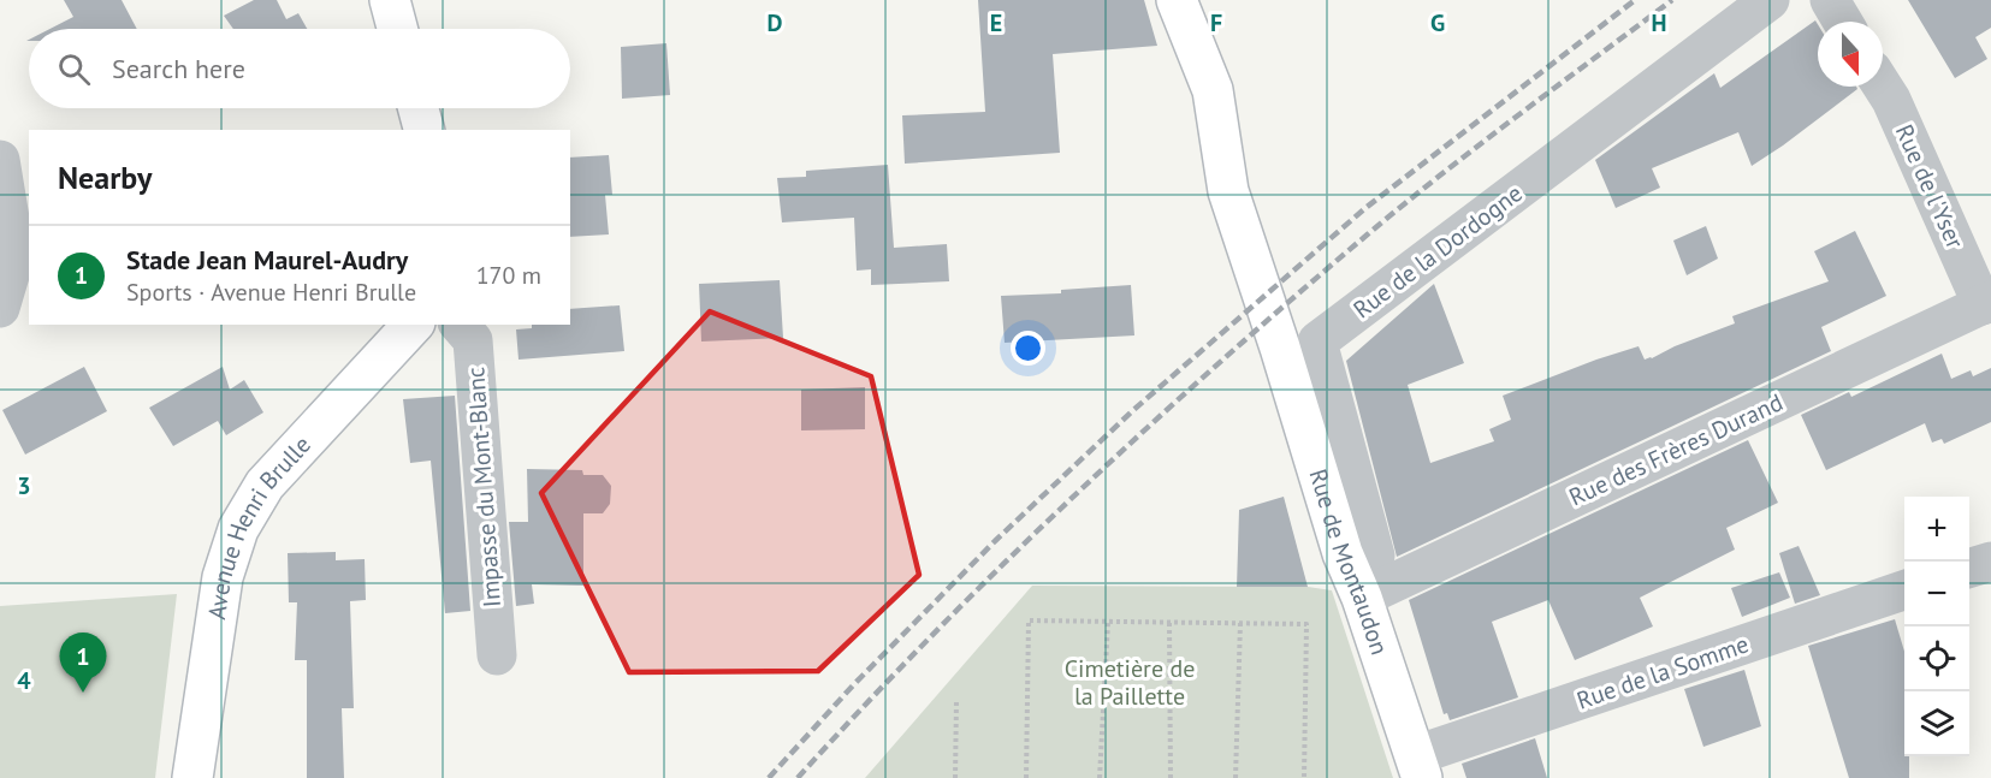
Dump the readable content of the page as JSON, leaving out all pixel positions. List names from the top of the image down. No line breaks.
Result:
{"streets":{"main road":["Avenue Henri Brulle","Rue de Montaudon"],"street":["Rue de l'Yser","Rue de la Dordogne","Rue des Frères Durand","Impasse du Mont-Blanc","Rue de la Somme"]},"crossings":[["Rue de l'Yser","Rue des Frères Durand"],["Rue de la Dordogne","Rue de Montaudon"],["Rue des Frères Durand","Rue de Montaudon"],["Rue de Montaudon","Rue de la Somme"]],"parks":["Cimetière de la Paillette"],"north":"bottom","page":{"search":"Search here","heading":"Nearby","list":[{"mark":"1","name":"Stade Jean Maurel-Audry","note":"Sports · Avenue Henri Brulle","value":"170 m"}],"map_buttons":["+","−"],"pins":"1"},"grid":{"columns":["D","E","F","G","H"],"rows":["3","4"]}}
